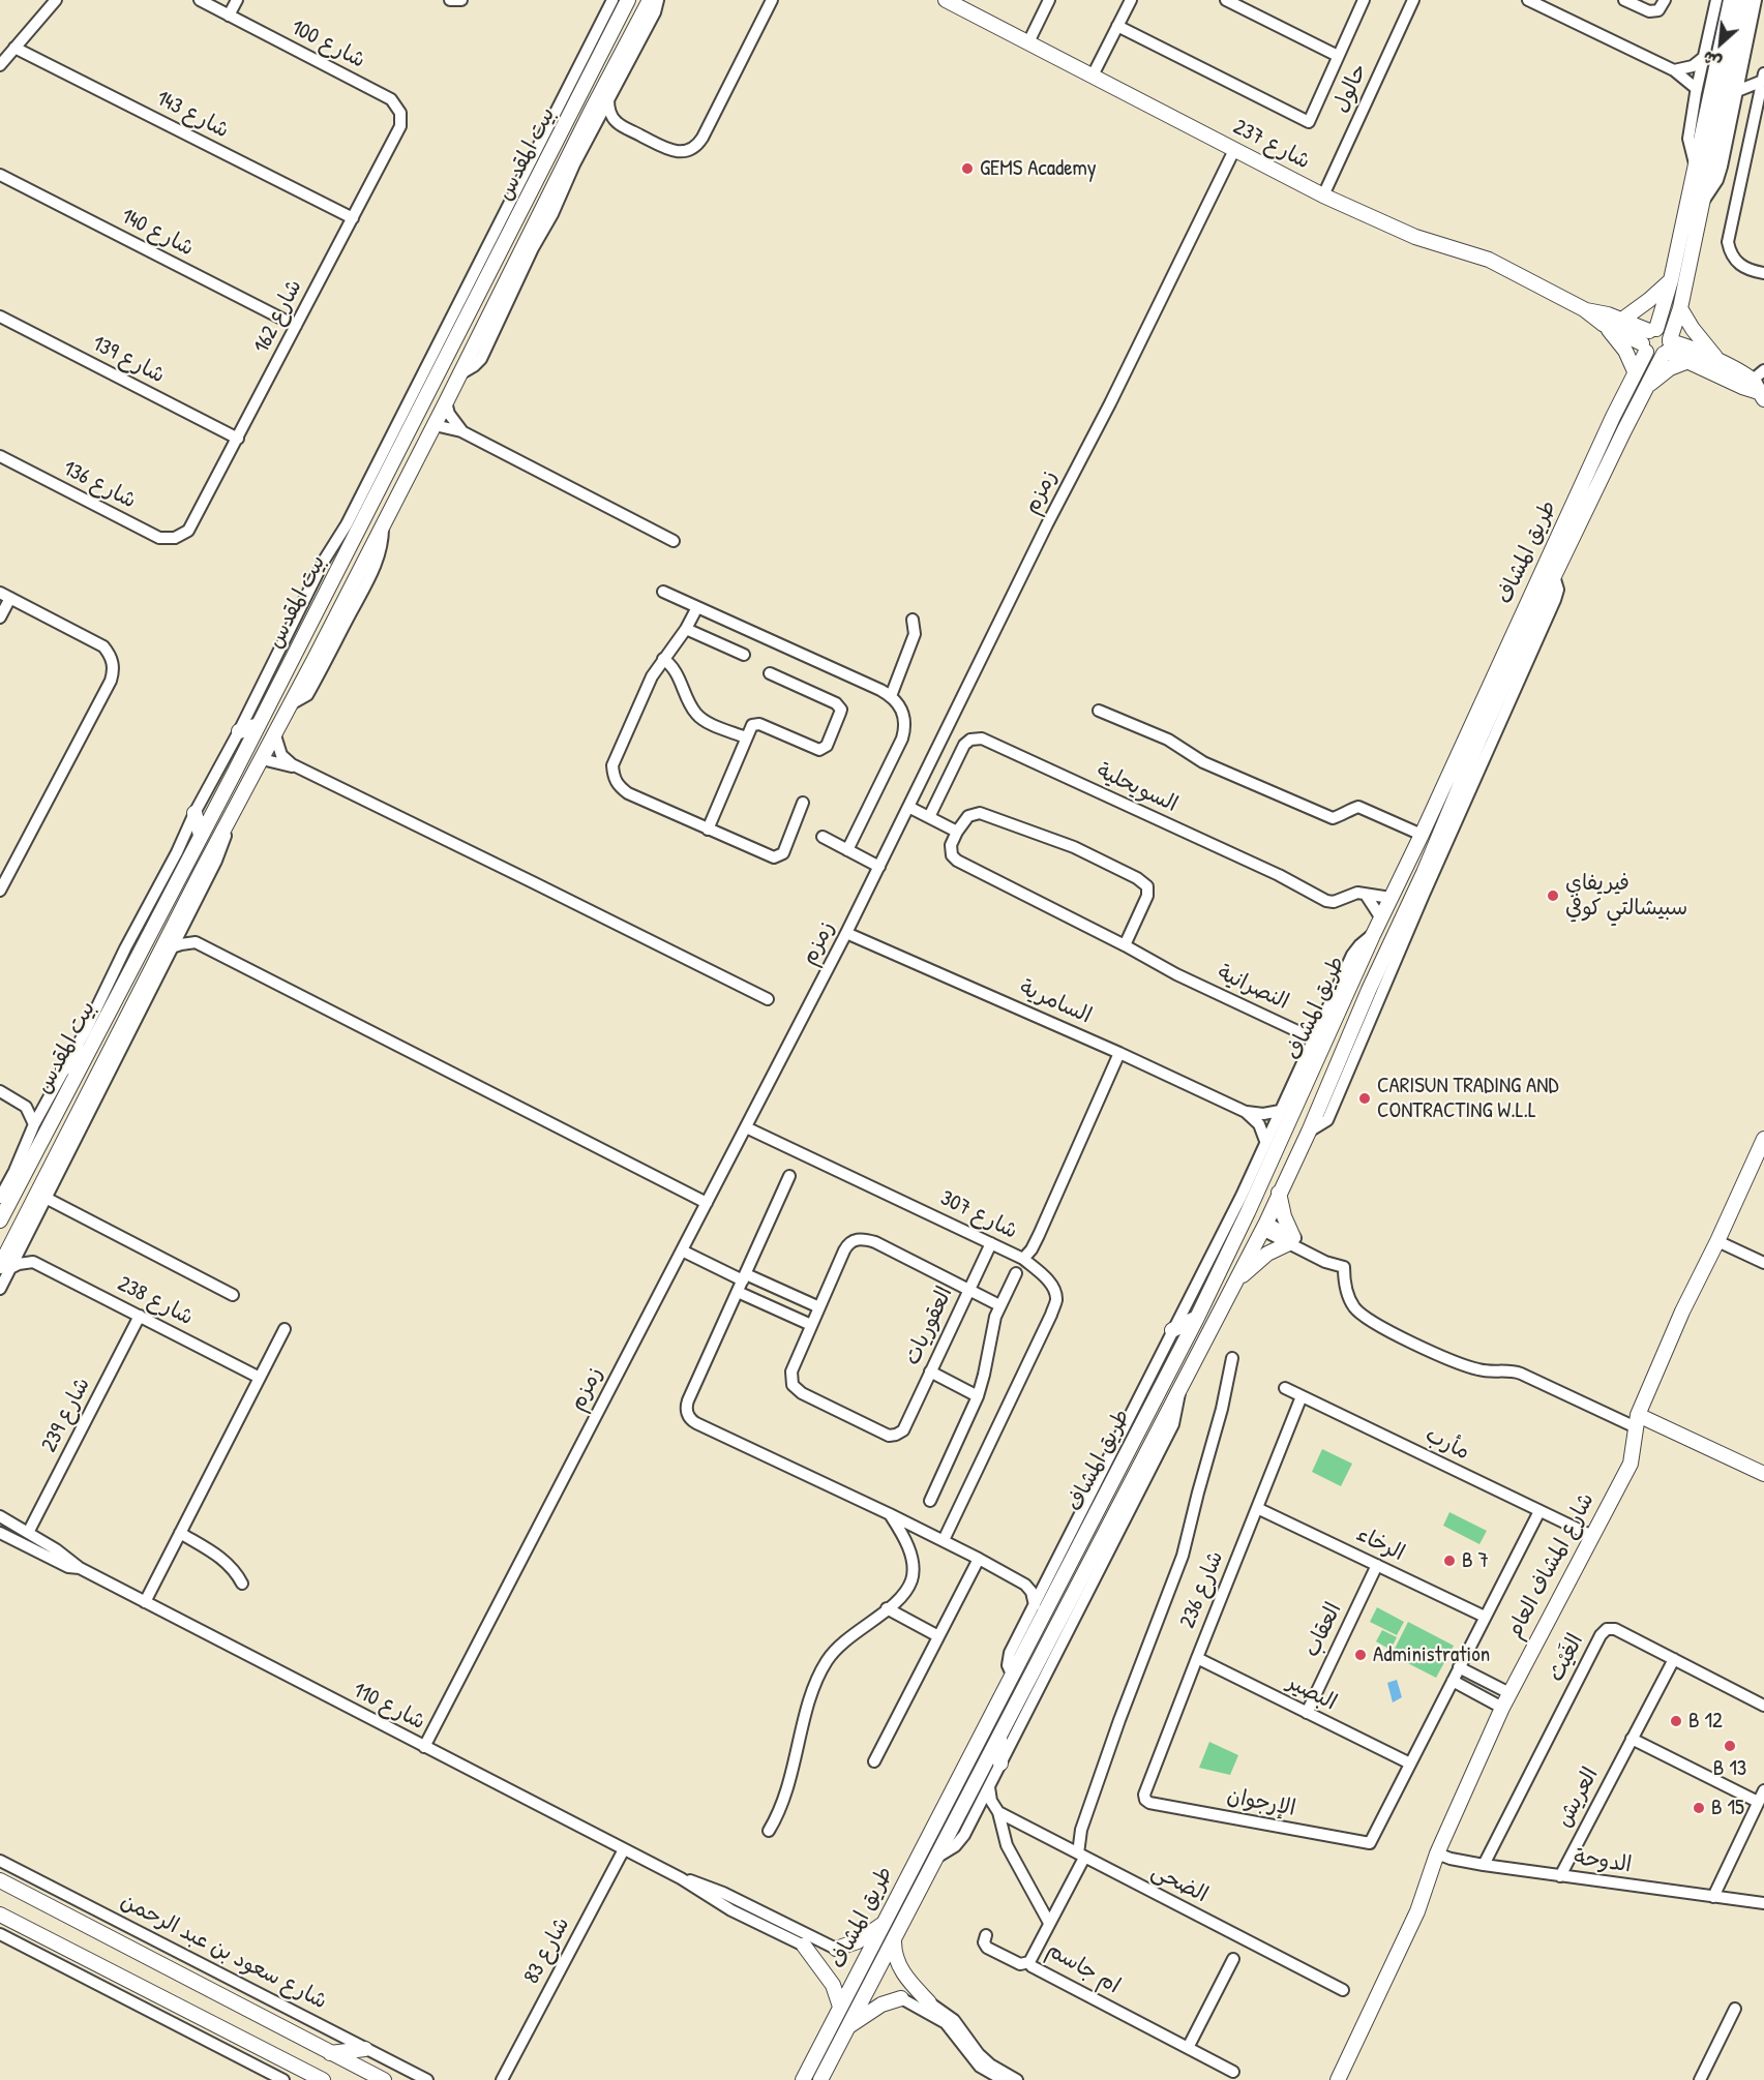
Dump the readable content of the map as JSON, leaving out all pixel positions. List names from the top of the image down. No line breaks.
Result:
{"streets":{"street":["شارع 100","حالول","شارع 143","شارع 237","بيت المقدس","شارع 140","شارع 162","شارع 139","شارع 136","زمزم","طريق المشاف","السويحلية","النصرانية","السامرية","شارع 307","شارع 238","العقوريات","شارع 239","مأرب","الرخاء","شارع المشاف العام","شارع 236","العقاب","الغَيْث","البصير","شارع 110","العريش","الإرجوان","الدوحة","الضحى","شارع 83","شارع سعود بن عبد الرحمن","ام جاسم"]},"crossings":[["شارع 100","شارع 162"],["حالول","شارع 237"],["شارع 143","شارع 162"],["شارع 237","زمزم"],["شارع 237","طريق المشاف"],["شارع 140","شارع 162"],["شارع 162","شارع 139"],["شارع 162","شارع 136"],["زمزم","السامرية"],["زمزم","شارع 307"],["زمزم","شارع 110"],["طريق المشاف","السويحلية"],["طريق المشاف","النصرانية"],["طريق المشاف","السامرية"],["السامرية","شارع 307"],["شارع 307","العقوريات"],["شارع 238","شارع 239"],["شارع 239","شارع 110"],["مأرب","شارع المشاف العام"],["مأرب","شارع 236"],["الرخاء","شارع 236"],["الرخاء","العقاب"],["شارع المشاف العام","الدوحة"],["شارع 236","البصير"],["شارع 236","الإرجوان"],["العقاب","البصير"],["الغَيْث","العريش"],["الغَيْث","الدوحة"],["البصير","الإرجوان"],["شارع 110","شارع 83"],["العريش","الدوحة"],["الضحى","ام جاسم"]],"places":["GEMS Academy","فيريفاي سبيشالتي كوفي","CARISUN TRADING AND CONTRACTING W.L.L","B 7","Administration","B 12","B 13","B 15"],"north":"bottom left"}
